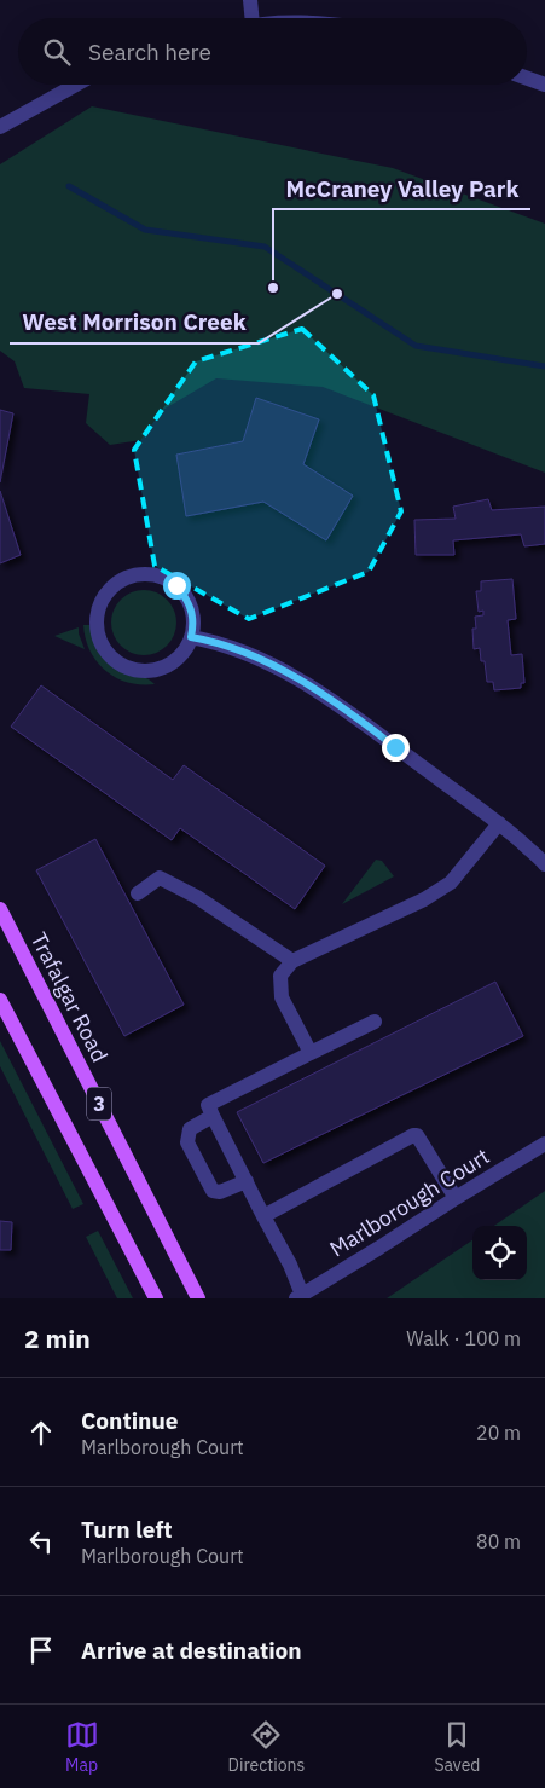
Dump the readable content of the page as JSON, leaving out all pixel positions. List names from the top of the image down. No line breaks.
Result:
{"streets":{"main road":["Trafalgar Road","3"],"street":["Marlborough Court"]},"places":["McCraney Valley Park","West Morrison Creek"],"page":{"search":"Search here","heading":["2 min","Walk · 100 m"],"list":[["Continue","Marlborough Court","20 m"],["Turn left","Marlborough Court","80 m"],"Arrive at destination"],"nav":["Map","Directions","Saved"]}}
